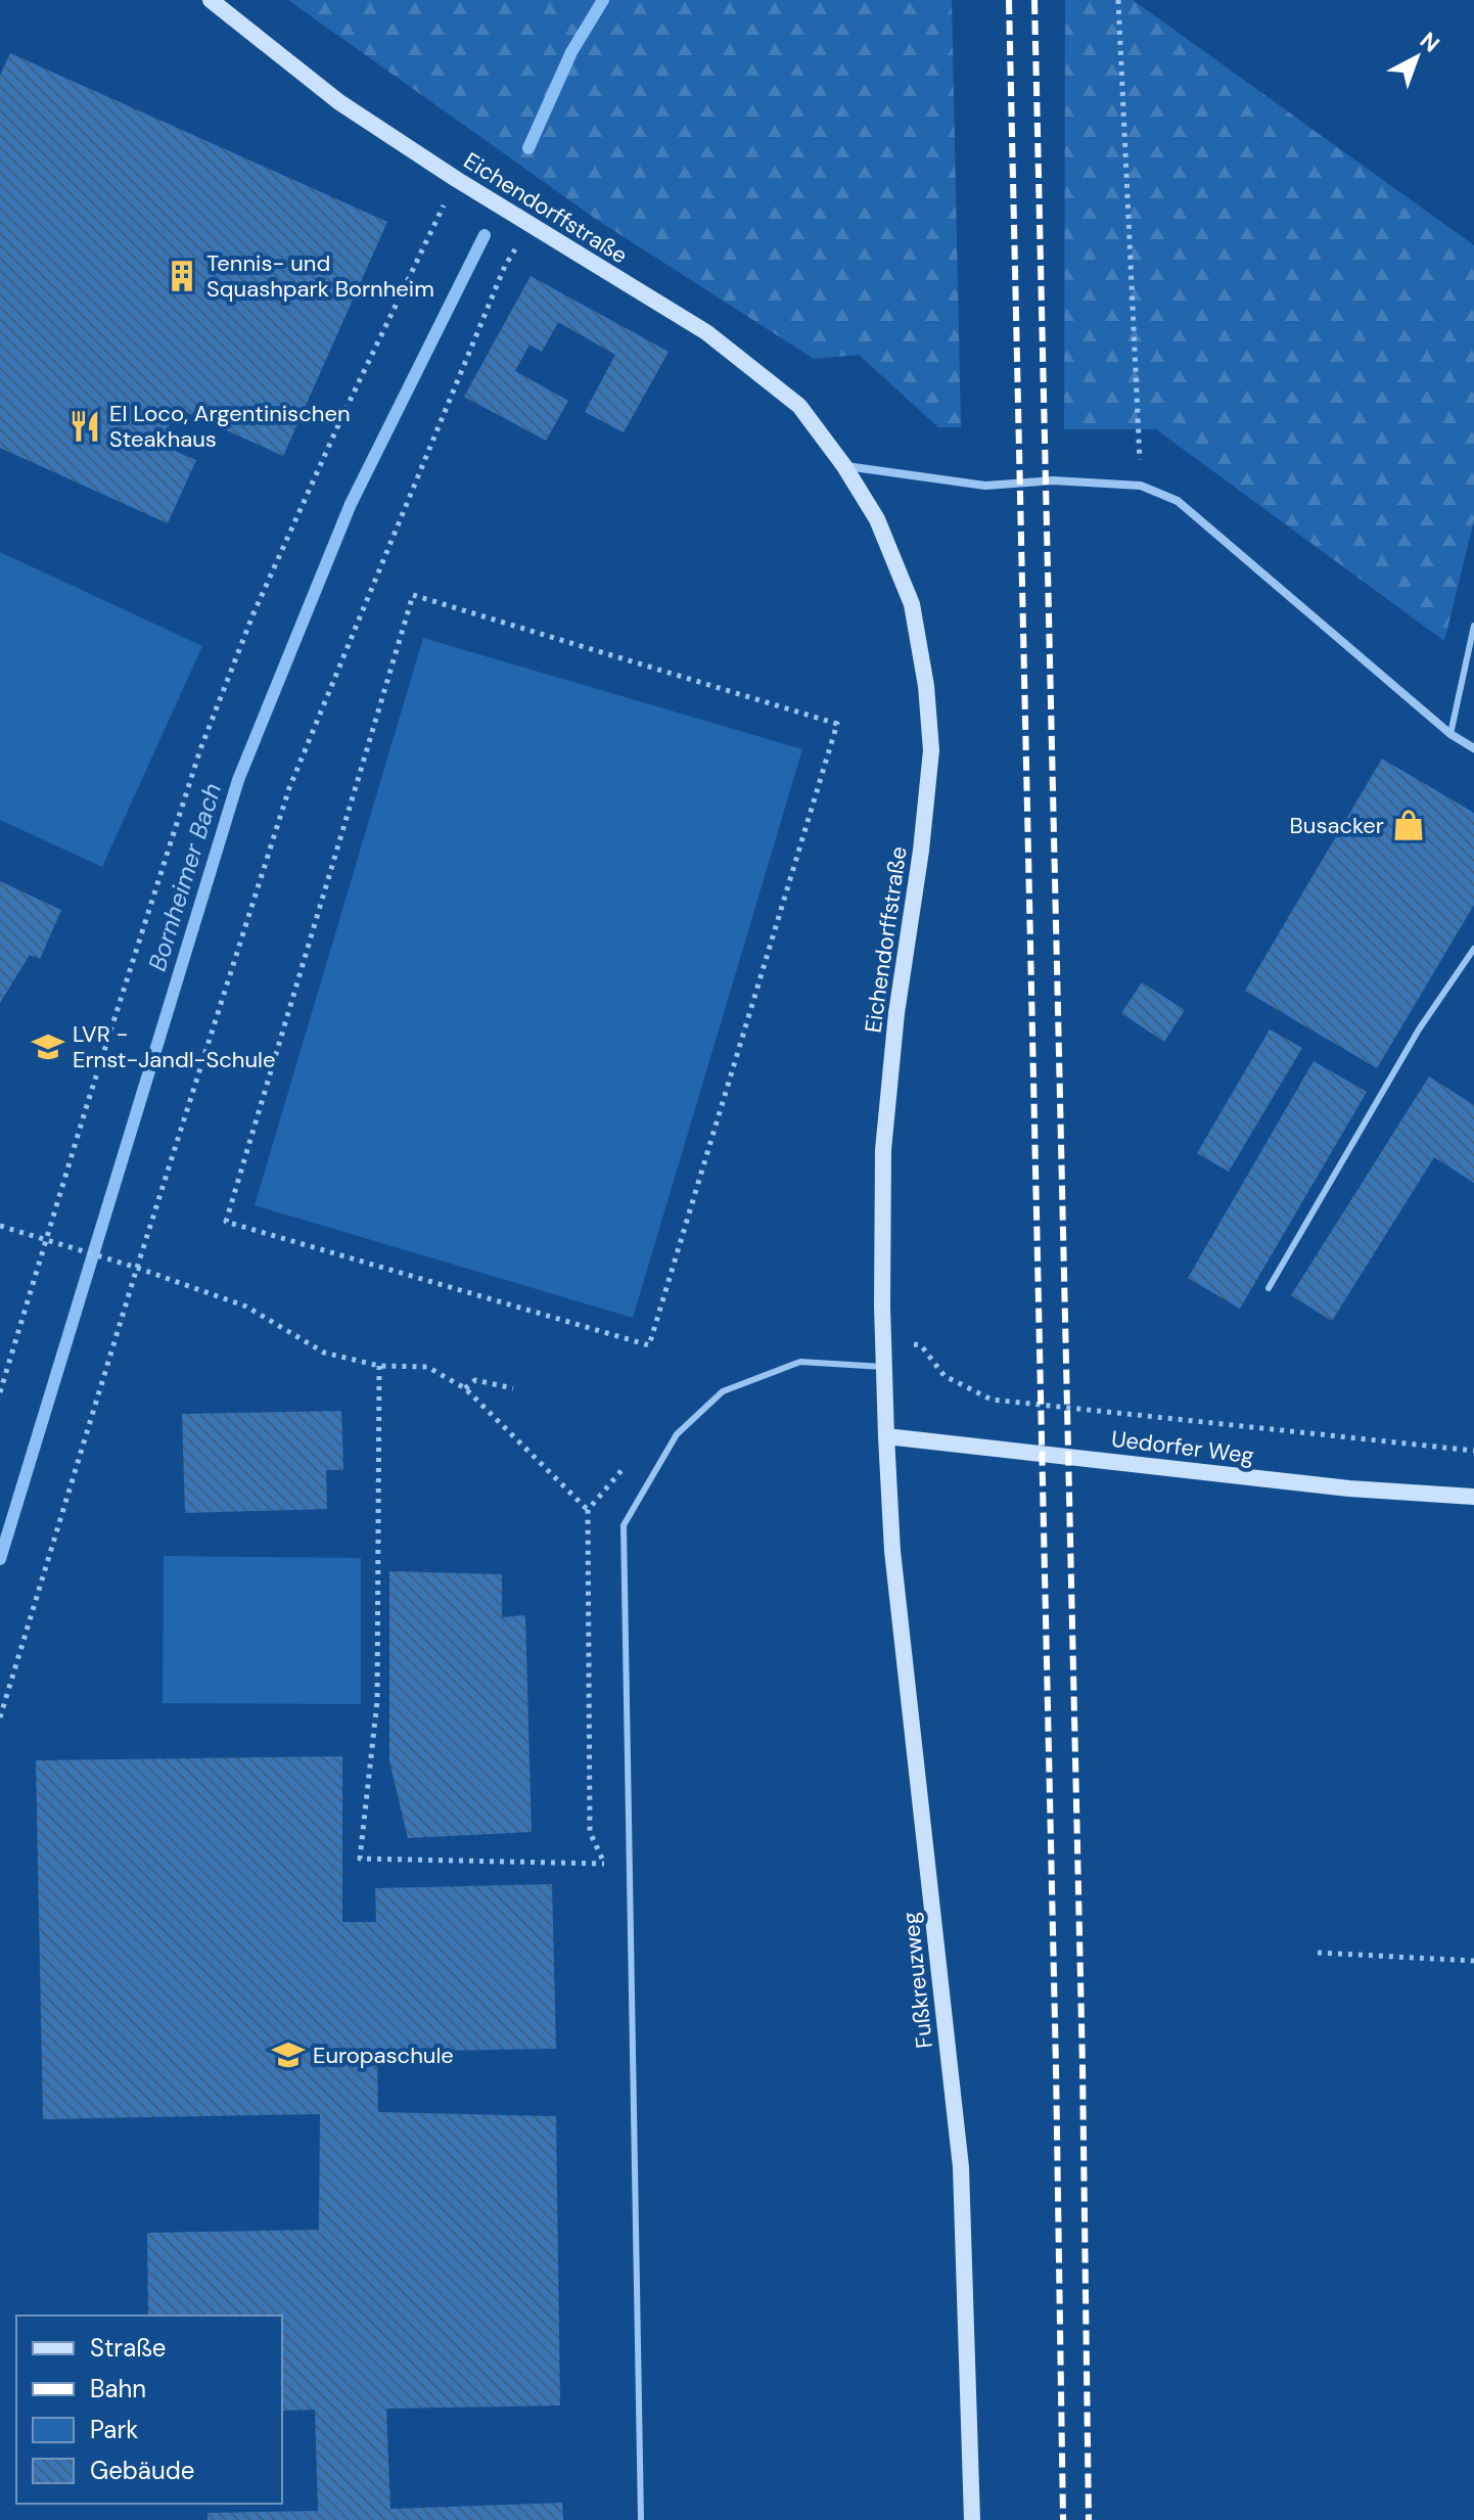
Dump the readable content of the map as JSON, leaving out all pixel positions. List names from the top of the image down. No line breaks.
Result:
{"streets":{"street":["Eichendorffstraße","Uedorfer Weg","Fußkreuzweg"]},"crossings":[["Eichendorffstraße","Uedorfer Weg"],["Eichendorffstraße","Fußkreuzweg"],["Uedorfer Weg","Fußkreuzweg"]],"water":["Bornheimer Bach"],"places":{"building":["Tennis- und Squashpark Bornheim"],"restaurant":["El Loco, Argentinischen Steakhaus"],"shop":["Busacker"],"school or university":["LVR - Ernst-Jandl-Schule","Europaschule"]},"legend":["Straße","Bahn","Park","Gebäude"],"north":"top right"}
